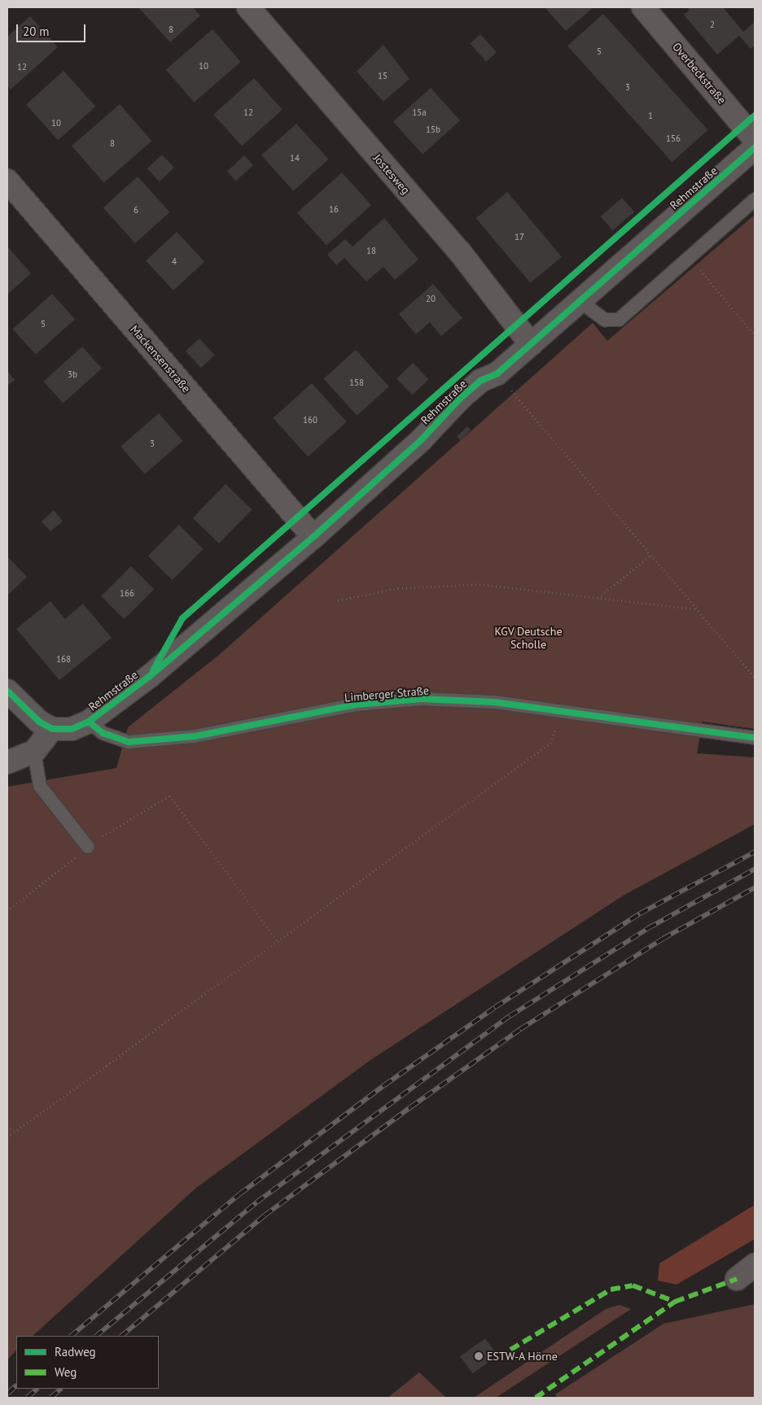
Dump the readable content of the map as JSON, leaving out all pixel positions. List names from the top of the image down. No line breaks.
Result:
{"streets":{"street":["Overbeckstraße","Jostesweg","Rehmstraße","Mackensenstraße"],"lane":["Limberger Straße"]},"crossings":[["Jostesweg","Rehmstraße"],["Rehmstraße","Mackensenstraße"],["Rehmstraße","Limberger Straße"]],"parks":["KGV Deutsche Scholle"],"places":["ESTW-A Hörne"],"house_numbers":["2","8","5","10","12","15","3","12","15a","1","10","15b","156","8","14","16","6","17","18","4","20","5","3b","158","160","3","166","168"],"legend":["Radweg","Weg"],"scale_bar":"20 m"}
